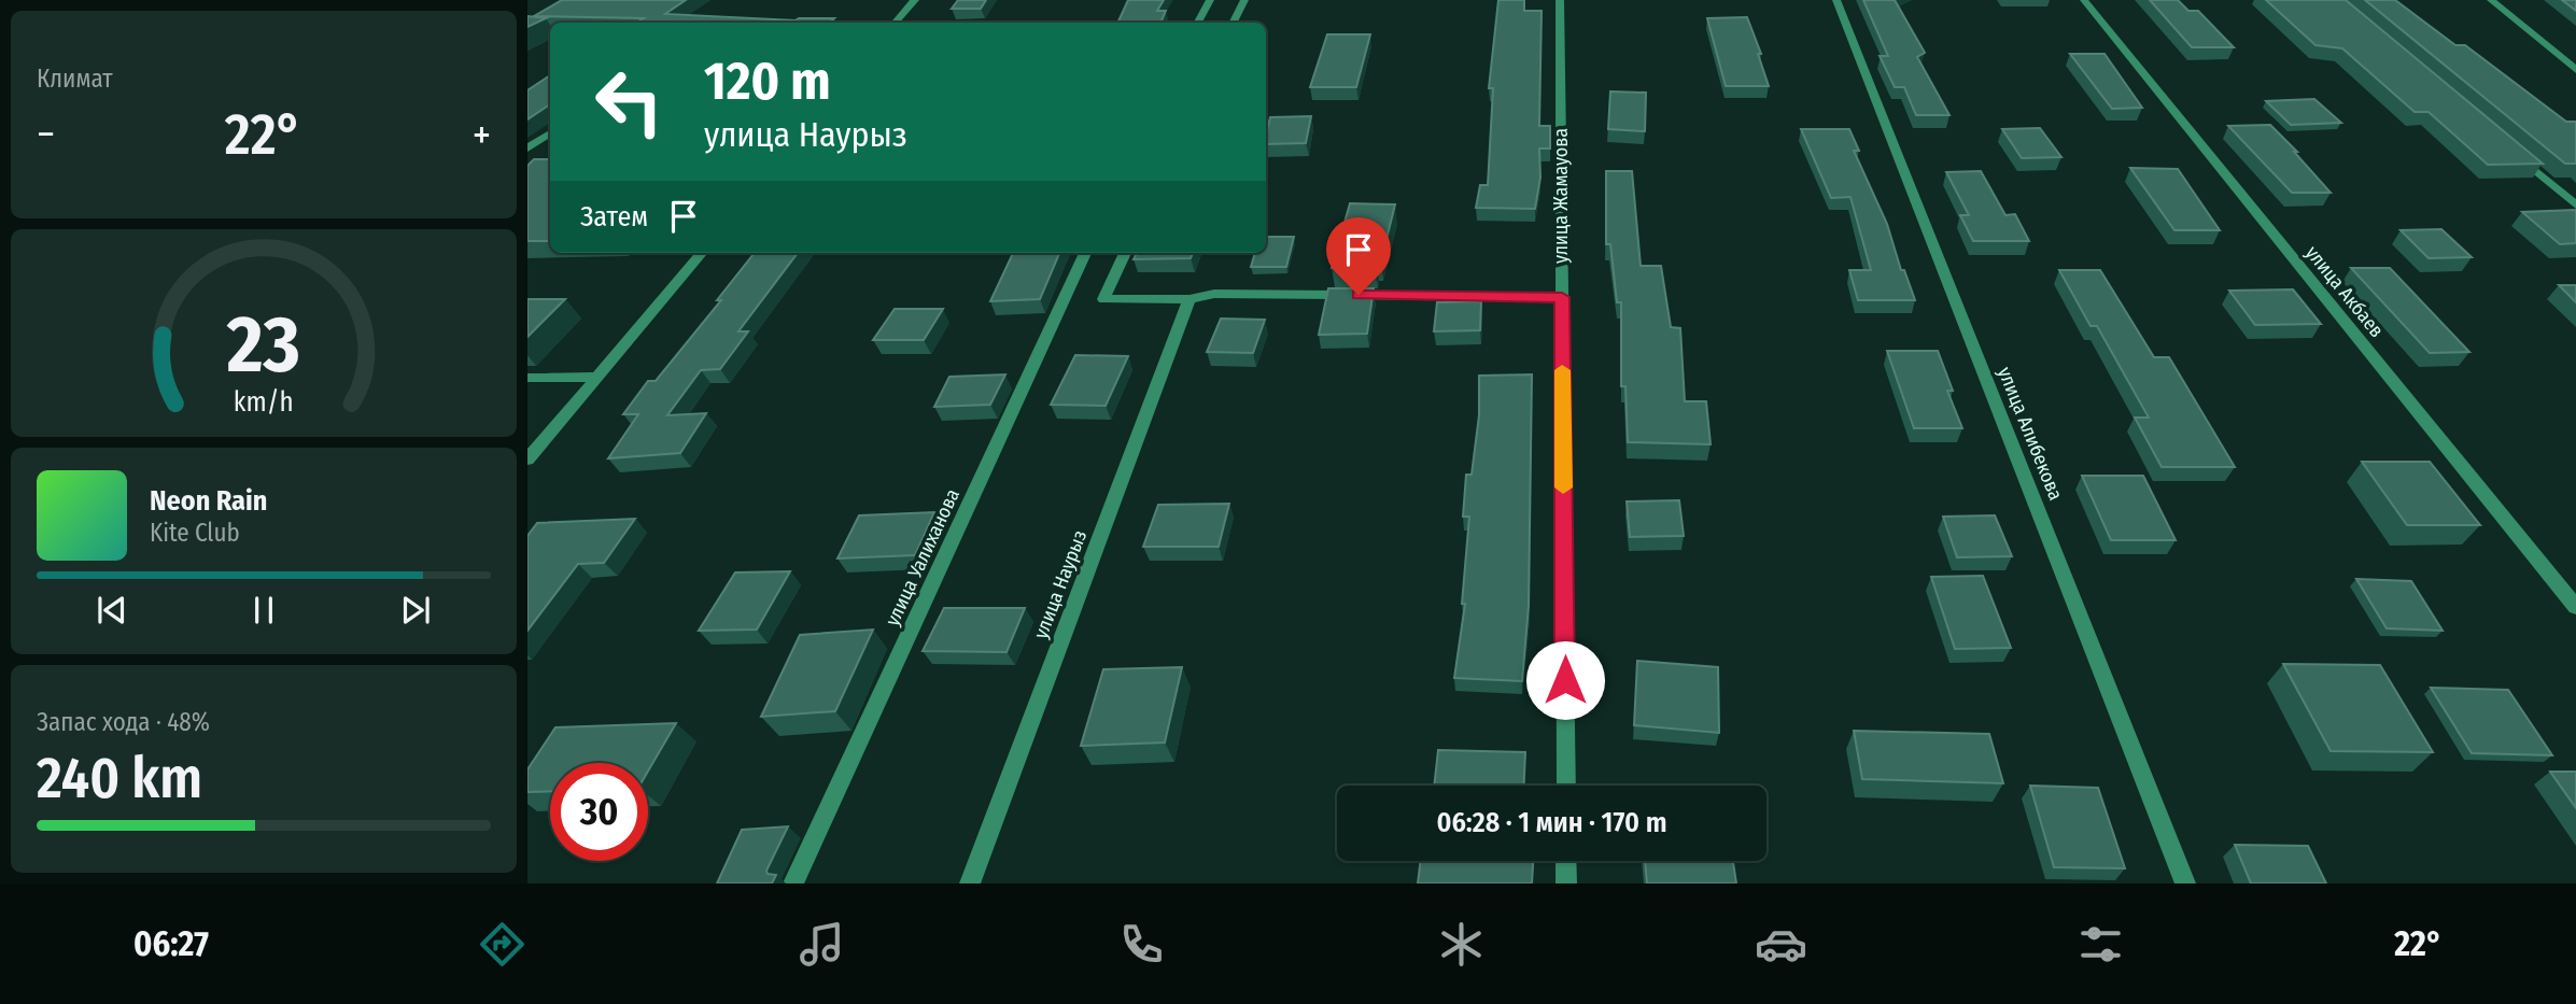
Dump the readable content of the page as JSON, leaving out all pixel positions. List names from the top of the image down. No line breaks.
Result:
{"streets":{"street":["улица Жамауова","улица Акбаев","улица Алибекова","улица Уалиханова","улица Наурыз"]},"page":{"tile":["Климат",["Запас хода · 48%","240 km"]],"turn":["120 m","улица Наурыз"],"heat":["−","22°","+"],"then":"Затем","song":["Neon Rain","Kite Club"],"limit":"30","trip":"06:28 · 1 мин · 170 m","tabs":["06:27","22°"],"gauge":["23","km/h"]}}
